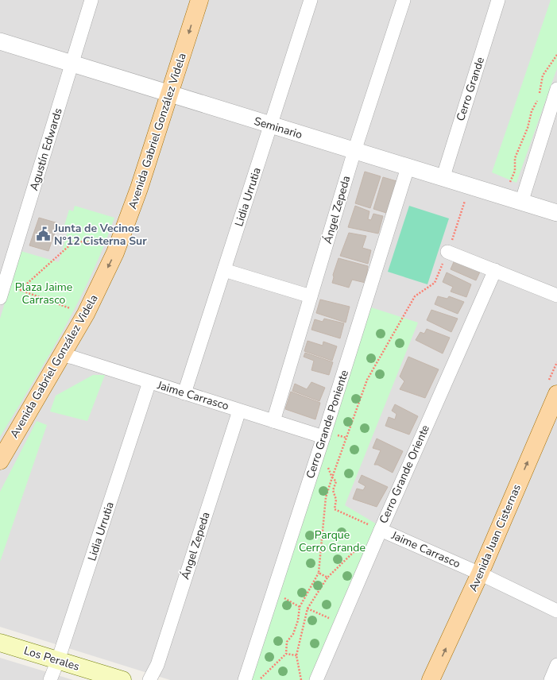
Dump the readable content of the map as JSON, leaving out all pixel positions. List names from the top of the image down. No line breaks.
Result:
{"streets":{"main road":["Avenida Gabriel González Videla","Avenida Juan Cisternas","Los Perales"],"street":["Cerro Grande","Seminario","Agustín Edwards","Lidia Urrutia","Ángel Zepeda","Jaime Carrasco","Cerro Grande Poniente","Cerro Grande Oriente"]},"crossings":[["Cerro Grande","Seminario"],["Seminario","Avenida Gabriel González Videla"],["Seminario","Agustín Edwards"],["Seminario","Lidia Urrutia"],["Seminario","Ángel Zepeda"],["Seminario","Cerro Grande Poniente"],["Avenida Gabriel González Videla","Jaime Carrasco"],["Lidia Urrutia","Jaime Carrasco"],["Lidia Urrutia","Los Perales"],["Ángel Zepeda","Jaime Carrasco"],["Jaime Carrasco","Cerro Grande Poniente"],["Jaime Carrasco","Cerro Grande Oriente"],["Jaime Carrasco","Avenida Juan Cisternas"]],"one_way":["Avenida Gabriel González Videla","Avenida Juan Cisternas"],"parks":["Plaza Jaime Carrasco","Parque Cerro Grande"],"places":{"public building":["Junta de Vecinos N°12 Cisterna Sur"]}}
